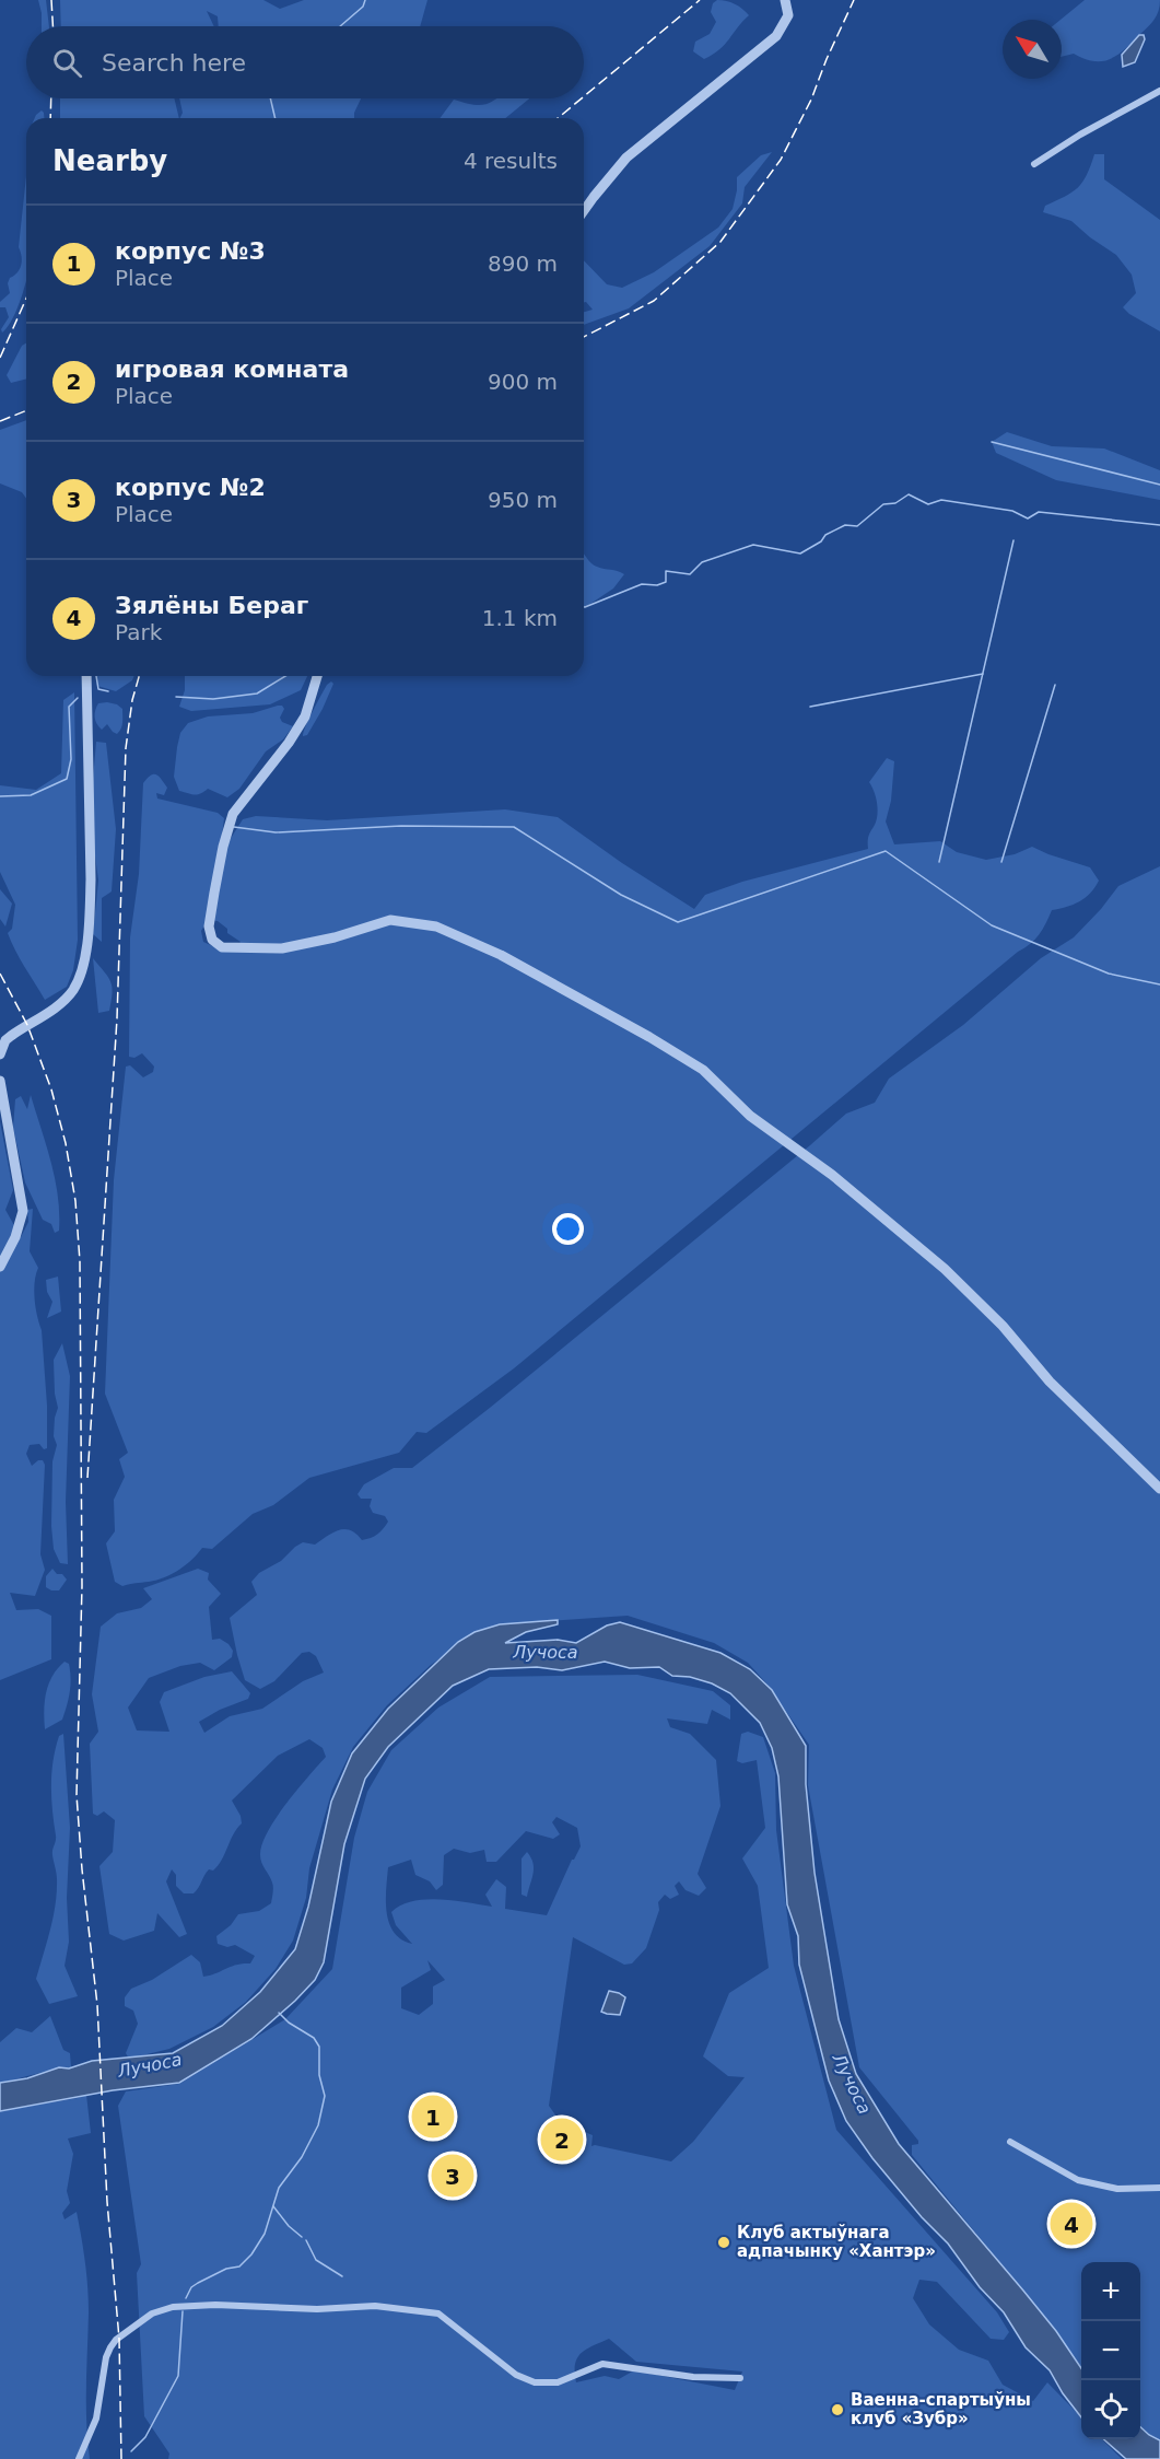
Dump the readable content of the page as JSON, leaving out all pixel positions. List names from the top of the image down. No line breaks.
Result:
{"water":["Лучоса"],"places":["Клуб актыўнага адпачынку «Хантэр»","Ваенна-спартыўны клуб «Зубр»"],"north":"top left","page":{"search":"Search here","heading":["Nearby","4 results"],"list":[{"mark":"1","name":"корпус №3","note":"Place","value":"890 m"},{"mark":"2","name":"игровая комната","note":"Place","value":"900 m"},{"mark":"3","name":"корпус №2","note":"Place","value":"950 m"},{"mark":"4","name":"Зялёны Бераг","note":"Park","value":"1.1 km"}],"pins":["1","2","3","4"],"map_buttons":["+","−"]}}
